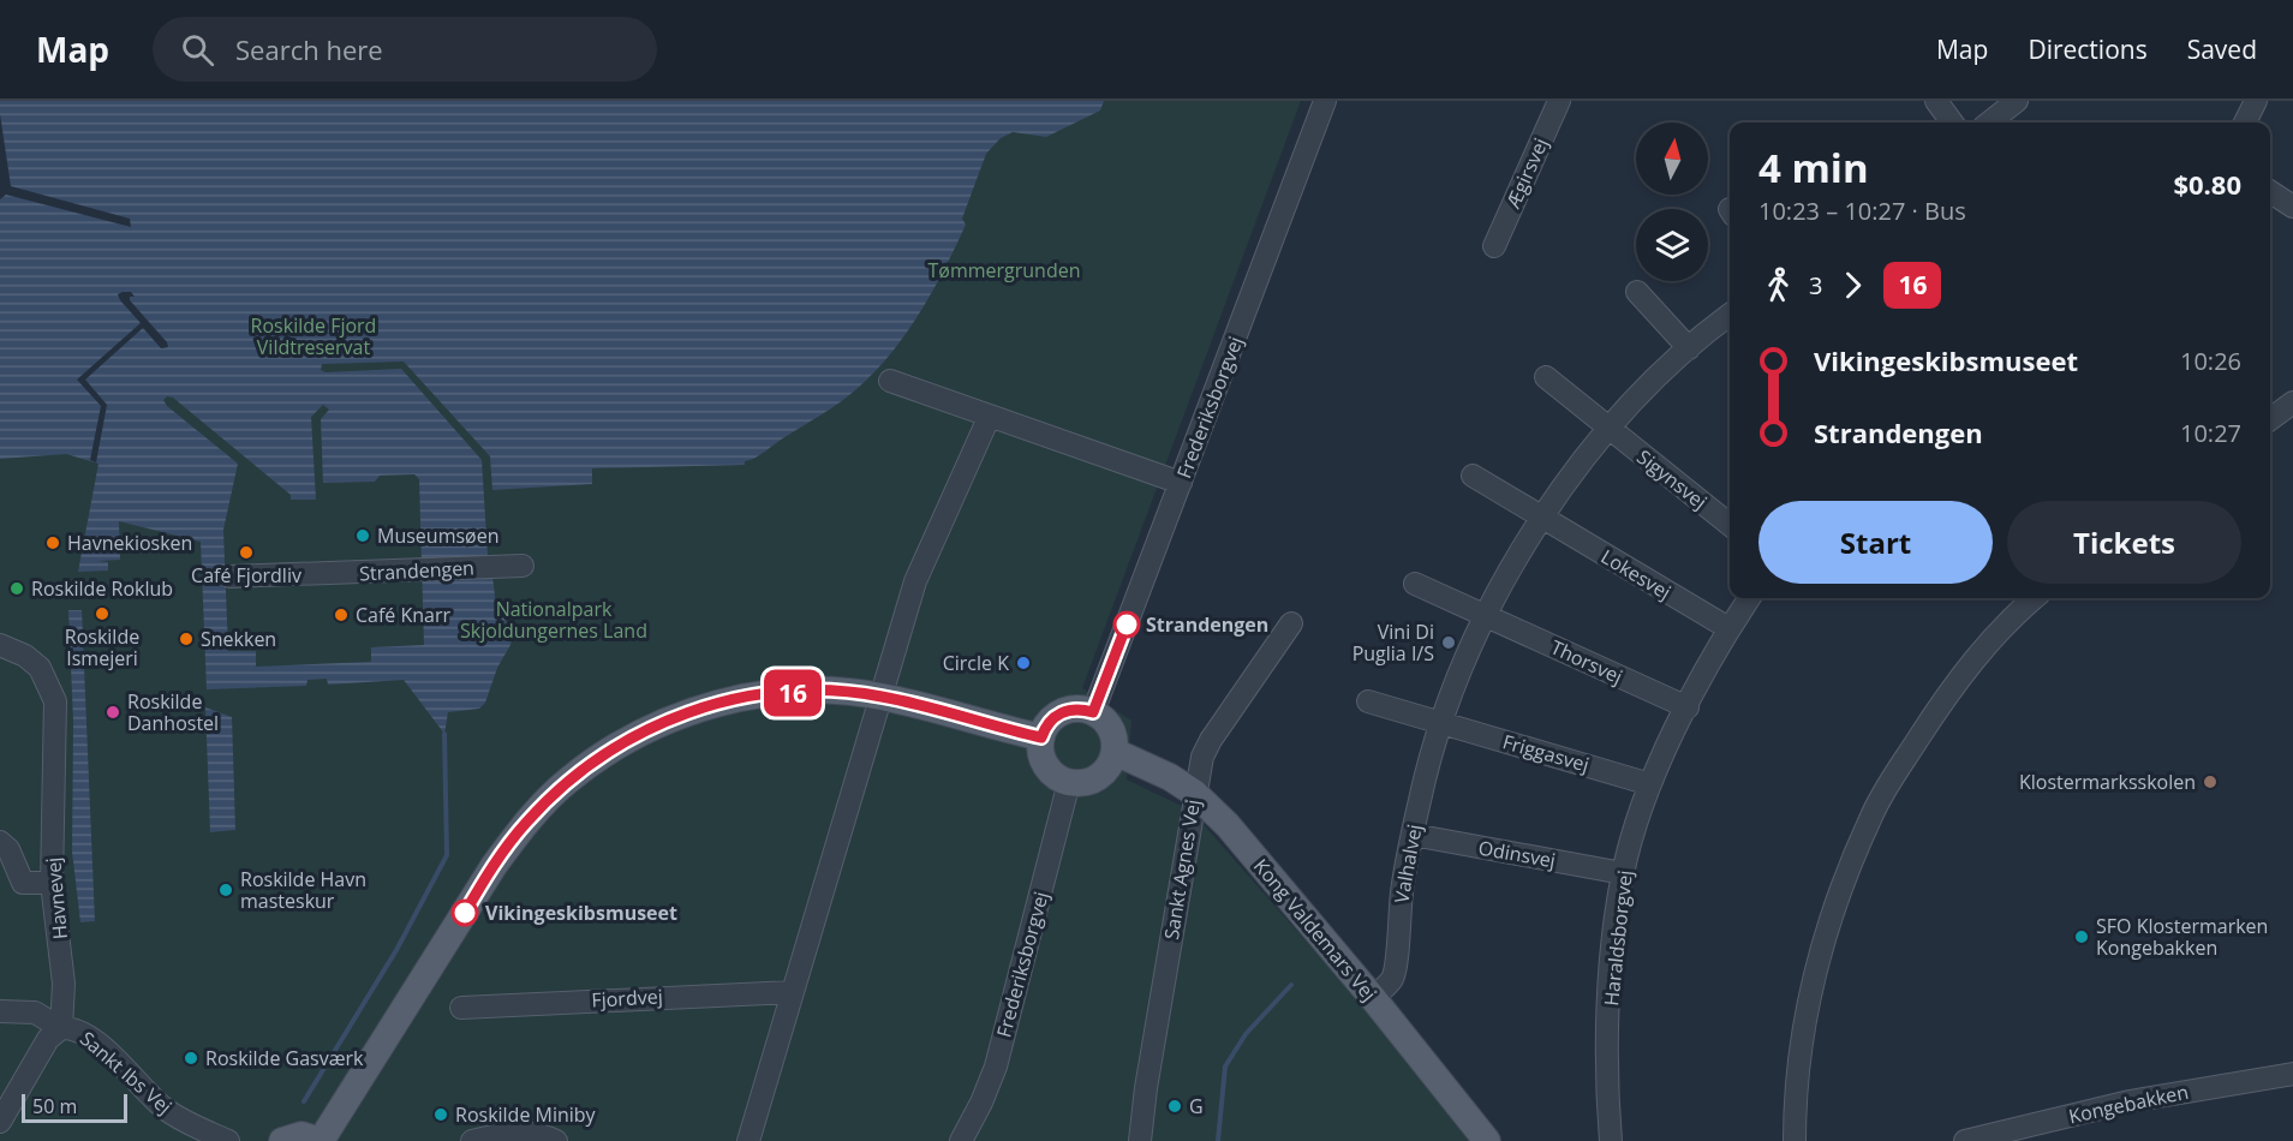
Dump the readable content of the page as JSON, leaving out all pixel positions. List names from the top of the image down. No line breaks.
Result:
{"streets":{"main road":["Kong Valdemars Vej"],"street":["Ægirsvej","Frederiksborgvej","Sigynsvej","Strandengen","Lokesvej","Thorsvej","Friggasvej","Odinsvej","Valhalvej","Sankt Agnes Vej","Havnevej","Haraldsborgvej","Fjordvej","Sankt Ibs Vej","Kongebakken"]},"crossings":[["Frederiksborgvej","Kong Valdemars Vej"],["Sigynsvej","Valhalvej"],["Lokesvej","Valhalvej"],["Lokesvej","Haraldsborgvej"],["Thorsvej","Valhalvej"],["Thorsvej","Haraldsborgvej"],["Friggasvej","Valhalvej"],["Friggasvej","Haraldsborgvej"],["Odinsvej","Valhalvej"],["Odinsvej","Haraldsborgvej"],["Valhalvej","Kong Valdemars Vej"],["Sankt Agnes Vej","Kong Valdemars Vej"],["Havnevej","Sankt Ibs Vej"]],"parks":["Tømmergrunden","Roskilde Fjord Vildtreservat","Nationalpark Skjoldungernes Land"],"places":["Museumsøen","Havnekiosken","Café Fjordliv","Roskilde Roklub","Roskilde Ismejeri","Café Knarr","Strandengen","Snekken","Vini Di Puglia I/S","Circle K","Roskilde Danhostel","Klostermarksskolen","Roskilde Havn masteskur","Vikingeskibsmuseet","SFO Klostermarken Kongebakken","Roskilde Gasværk","G","Roskilde Miniby"],"lines":["bus line 16"],"scale_bar":"50 m","north":"top","page":{"header":"Map","search":"Search here","nav":["Map","Directions","Saved"],"on_map":"16","heading":["4 min","10:23 – 10:27 · Bus","$0.80"],"legs":["3","16"],"list":[{"name":"Vikingeskibsmuseet","value":"10:26"},{"name":"Strandengen","value":"10:27"}],"buttons":["Start","Tickets"],"scale":"50 m"}}
